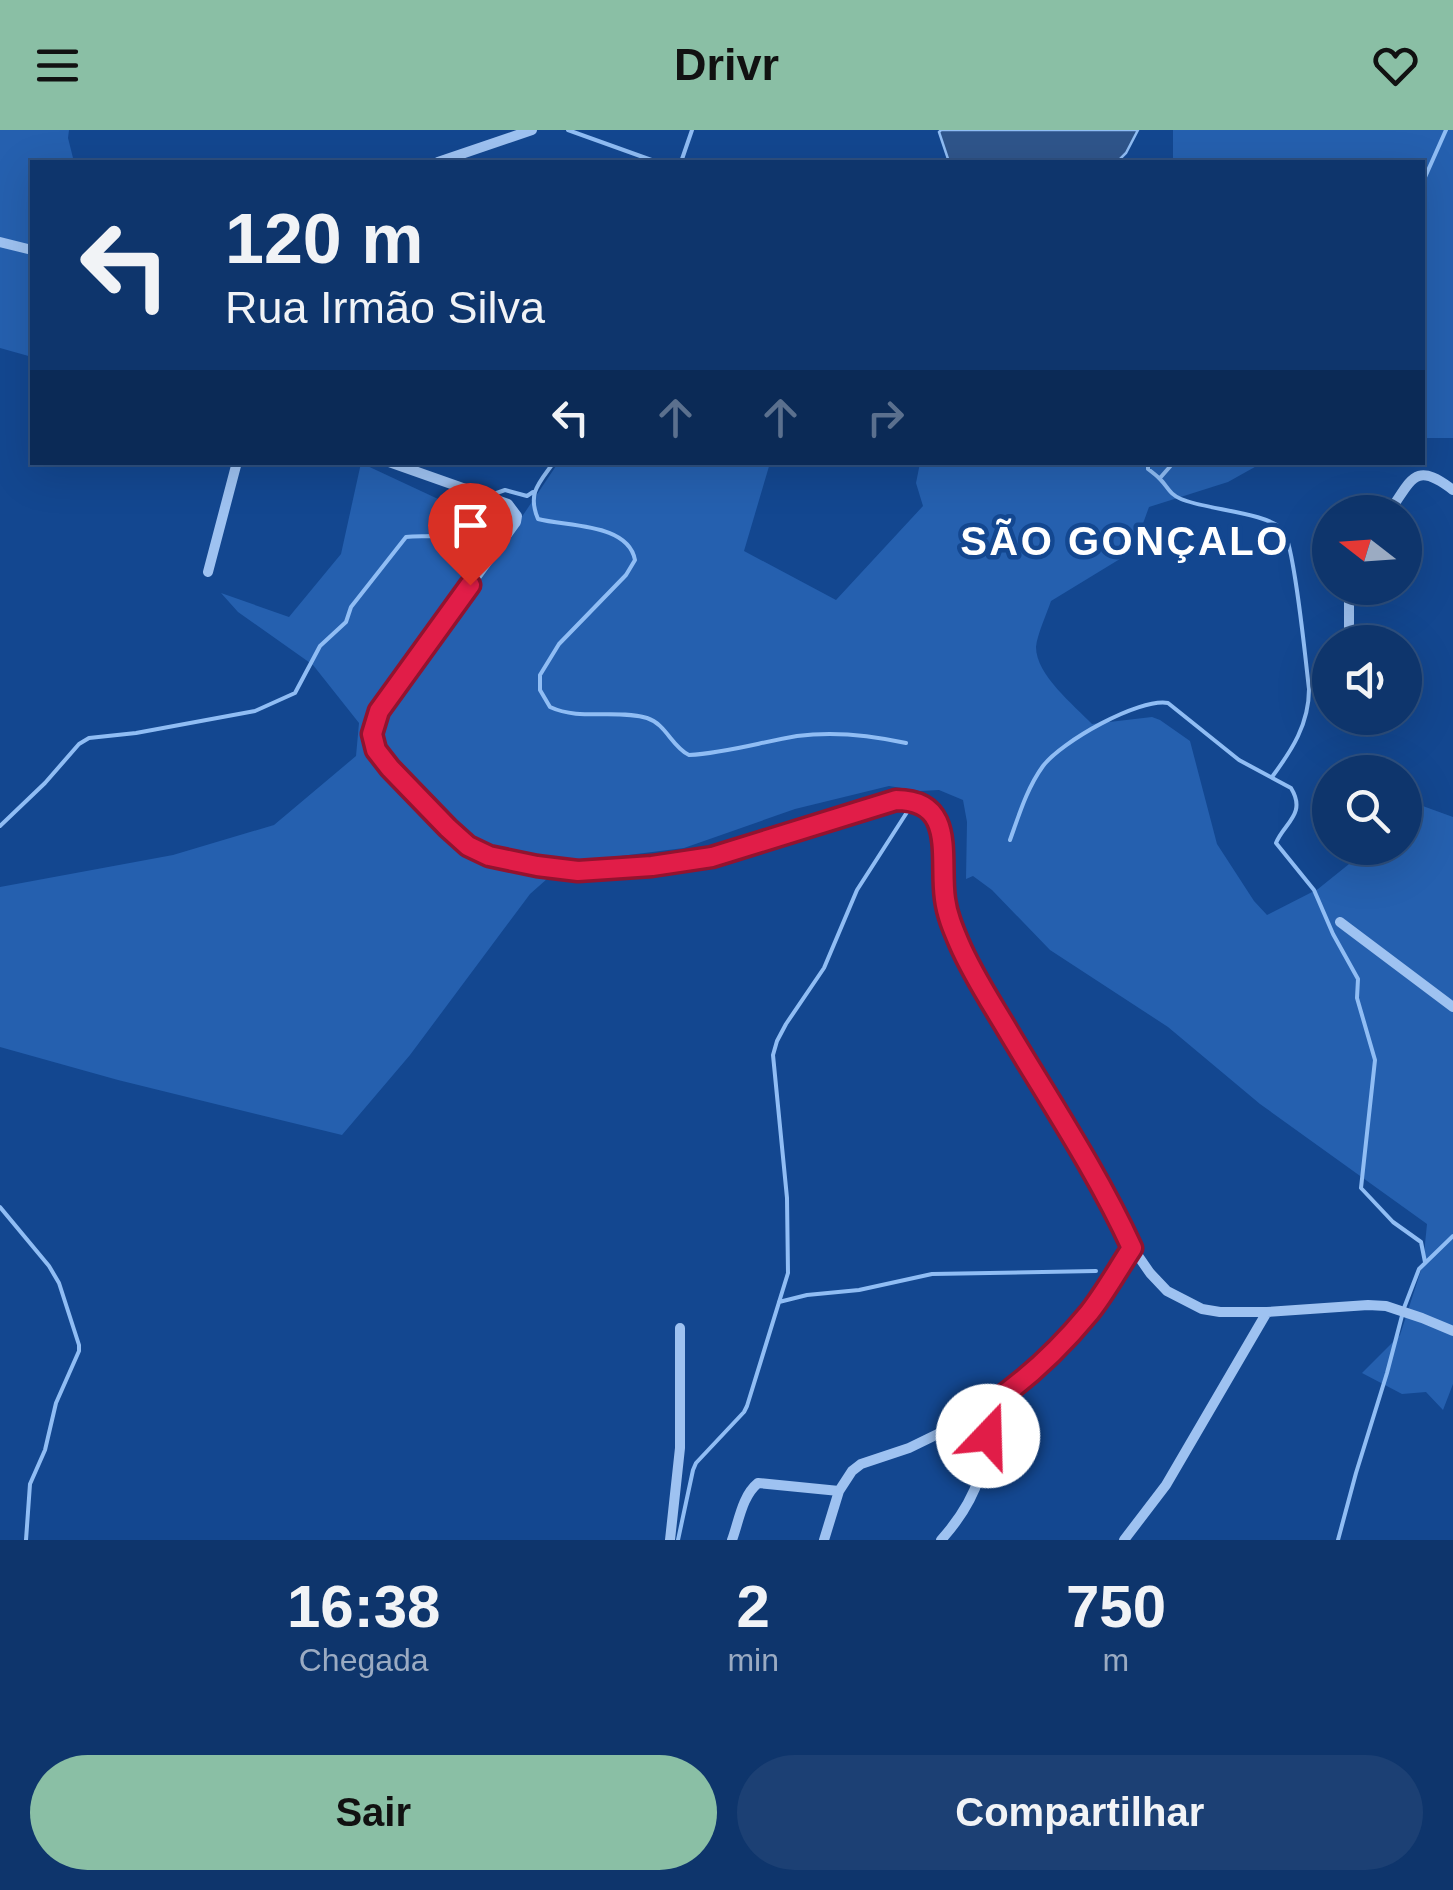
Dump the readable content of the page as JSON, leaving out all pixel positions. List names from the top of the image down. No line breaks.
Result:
{"districts":["SÃO GONÇALO"],"north":"left","page":{"header":"Drivr","turn":["120 m","Rua Irmão Silva"],"eta":["16:38","Chegada","2","min","750","m"],"buttons":["Sair","Compartilhar"]}}
